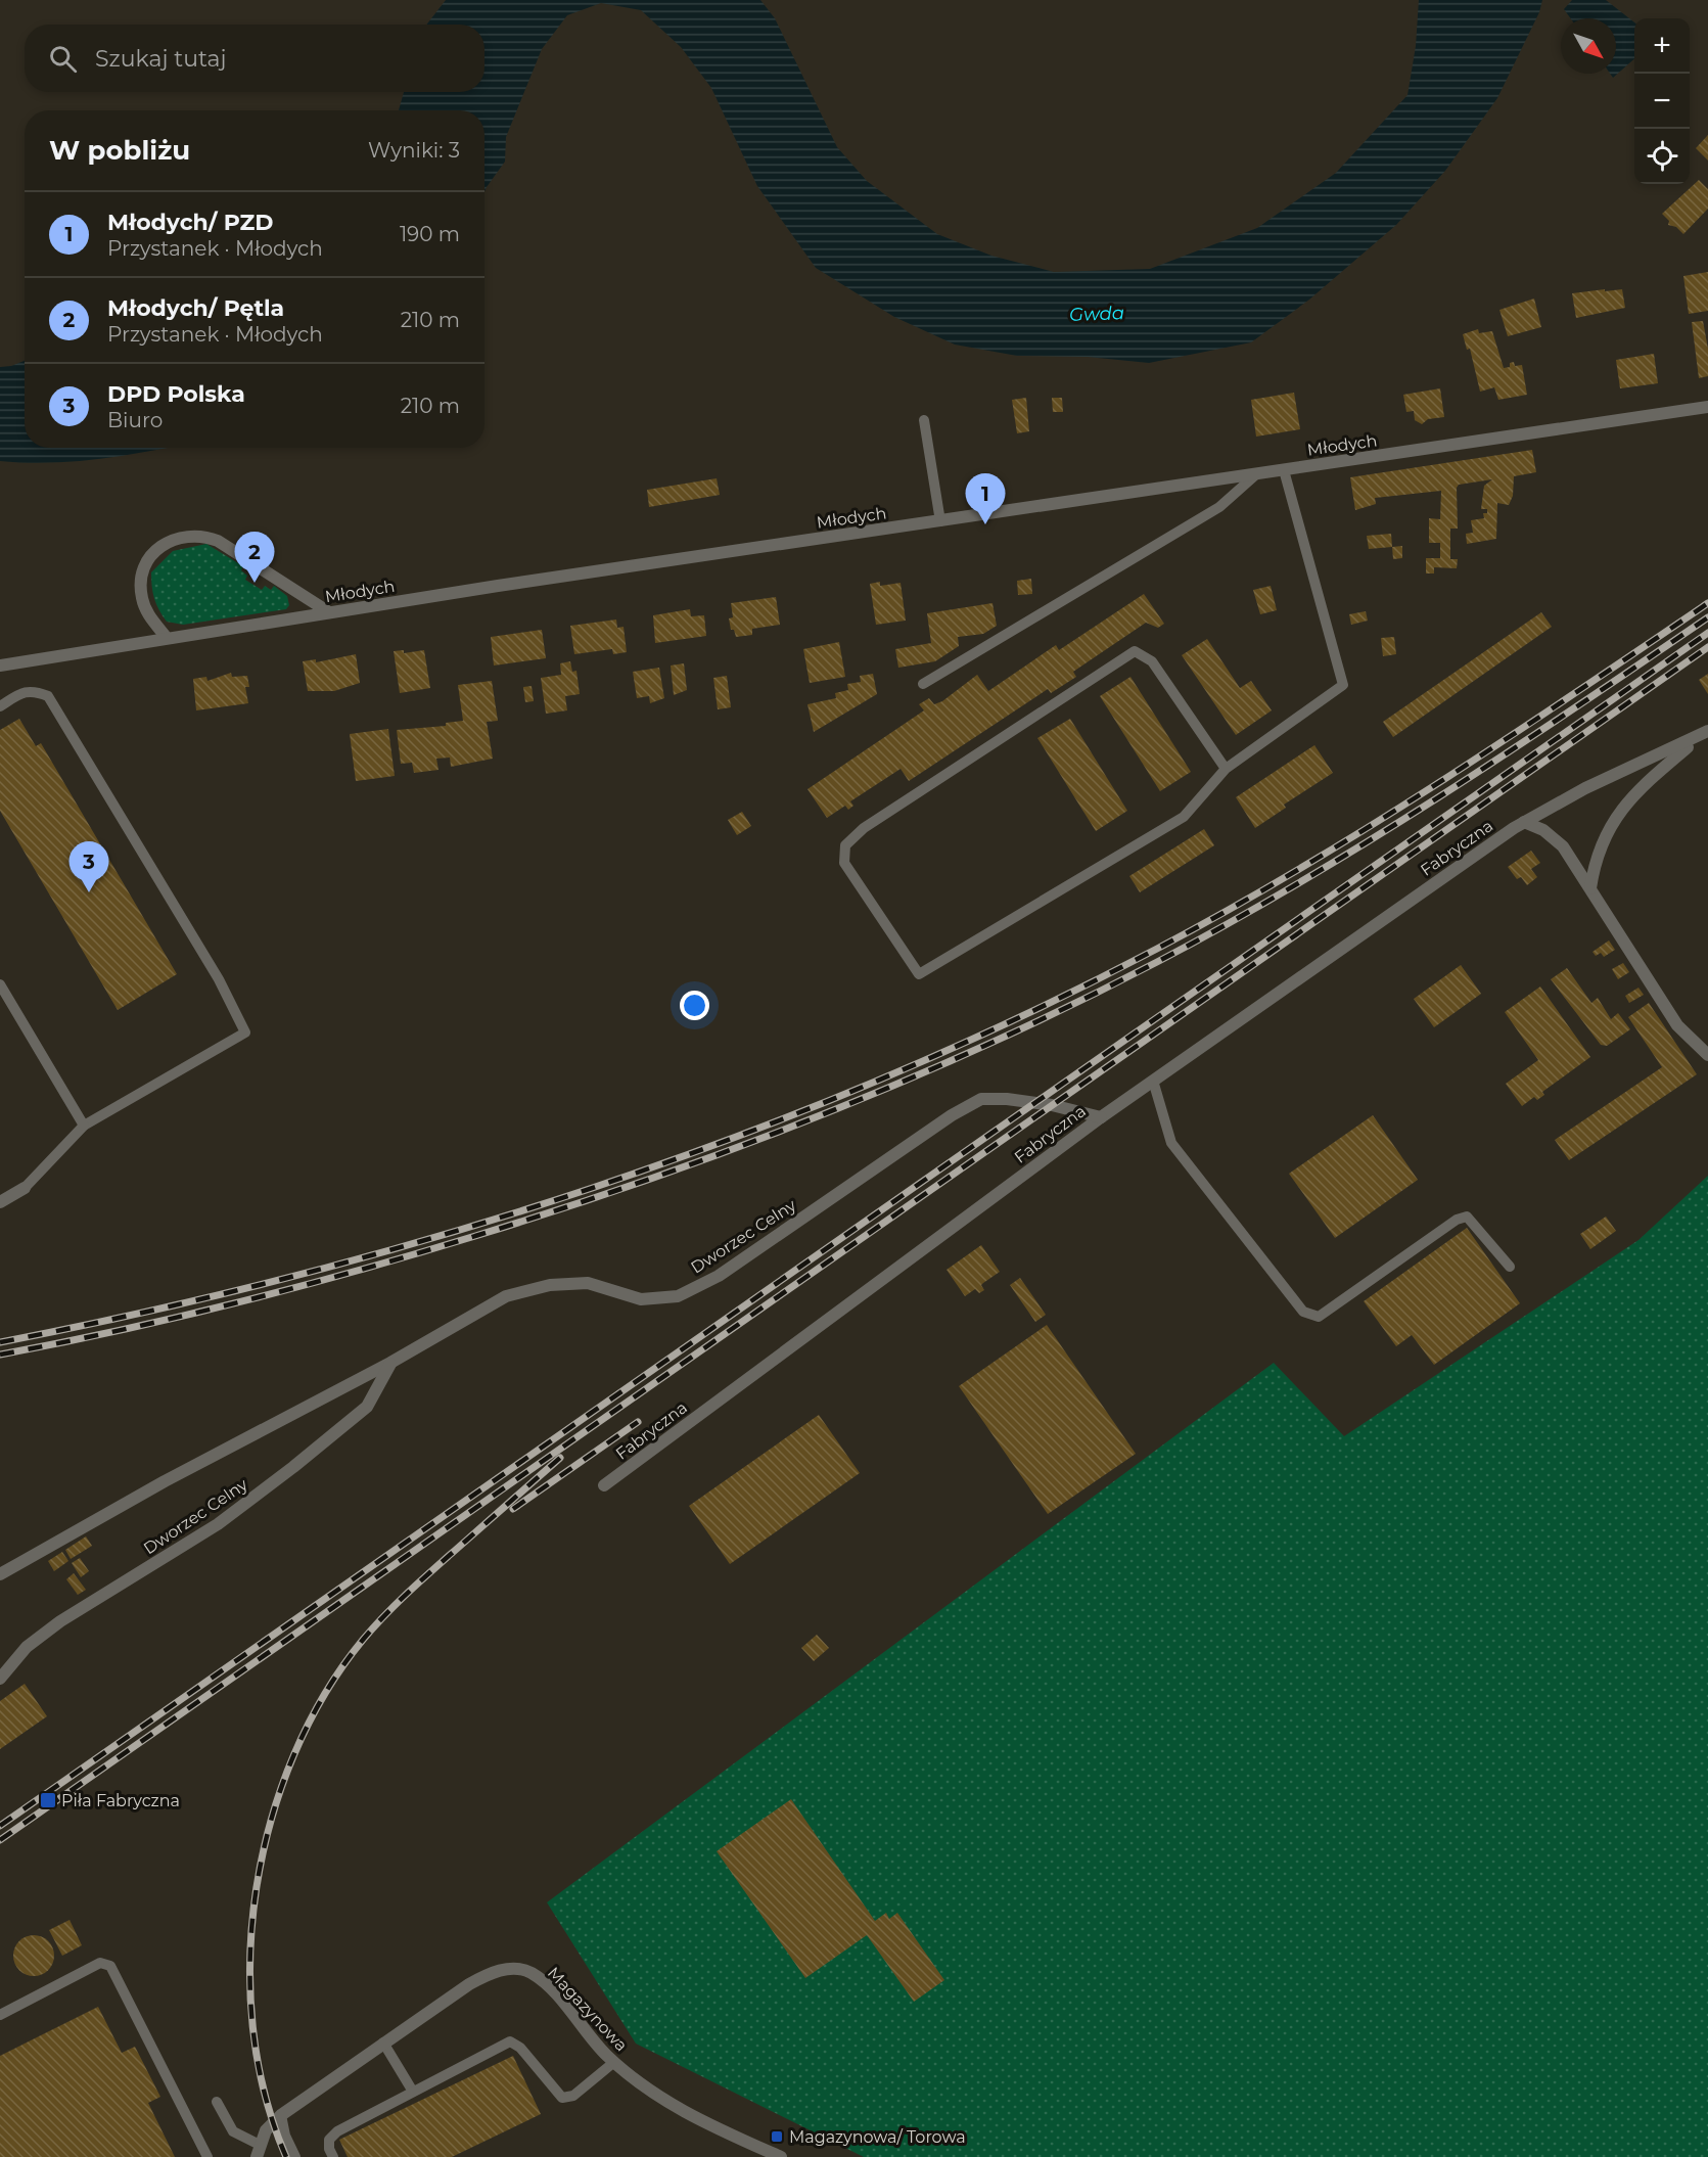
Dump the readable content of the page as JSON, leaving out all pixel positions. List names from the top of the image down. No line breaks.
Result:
{"streets":{"street":["Młodych","Fabryczna","Dworzec Celny","Magazynowa"]},"crossings":[["Fabryczna","Dworzec Celny"]],"water":["Gwda"],"places":{"transit":["Piła Fabryczna","Magazynowa/ Torowa"]},"north":"bottom right","page":{"map_buttons":["+","−"],"search":"Szukaj tutaj","heading":["W pobliżu","Wyniki: 3"],"list":[{"mark":"1","name":"Młodych/ PZD","note":"Przystanek · Młodych","value":"190 m"},{"mark":"2","name":"Młodych/ Pętla","note":"Przystanek · Młodych","value":"210 m"},{"mark":"3","name":"DPD Polska","note":"Biuro","value":"210 m"}],"pins":["1","2","3"]}}
